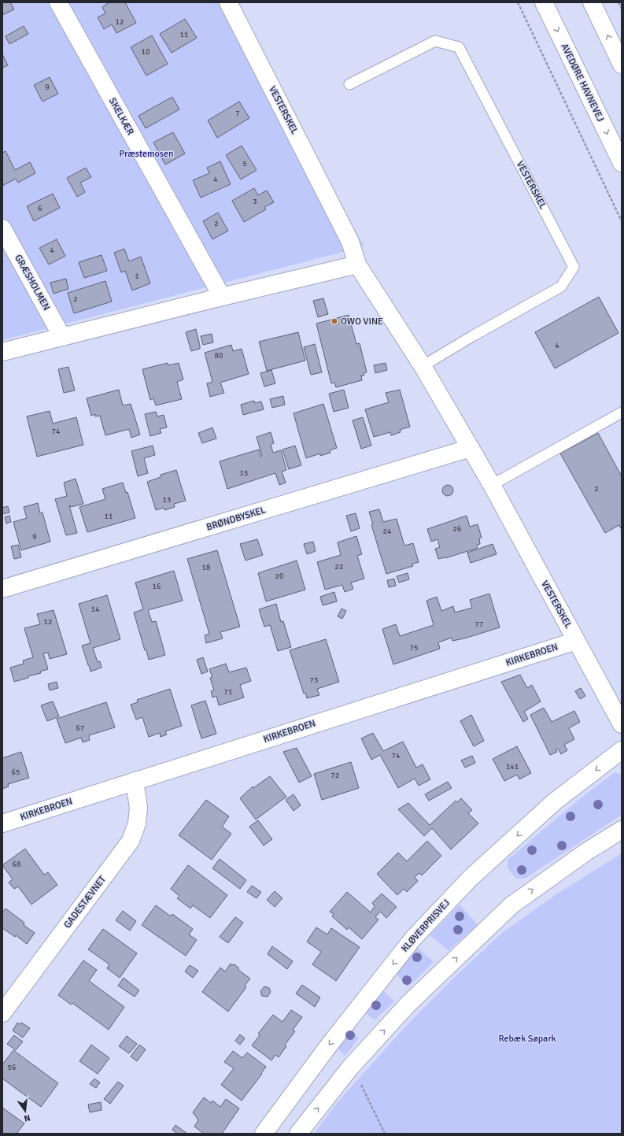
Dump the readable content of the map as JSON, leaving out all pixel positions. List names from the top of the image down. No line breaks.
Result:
{"streets":{"street":["AVEDØRE HAVNEVEJ","VESTERSKEL","SKELKÆR","GRÆSHOLMEN","BRØNDBYSKEL","KIRKEBROEN","GADESTÆVNET","KLØVERPRISVEJ"]},"crossings":[["VESTERSKEL","BRØNDBYSKEL"],["VESTERSKEL","KIRKEBROEN"],["KIRKEBROEN","GADESTÆVNET"]],"parks":["Præstemosen","Rebæk Søpark"],"places":["OWO VINE"],"house_numbers":["12","11","10","9","7","5","4","3","6","2","4","1","2","4","80","74","15","2","13","11","26","24","9","22","18","20","16","14","12","77","75","73","71","67","74","141","65","72","68","56"],"north":"bottom"}
